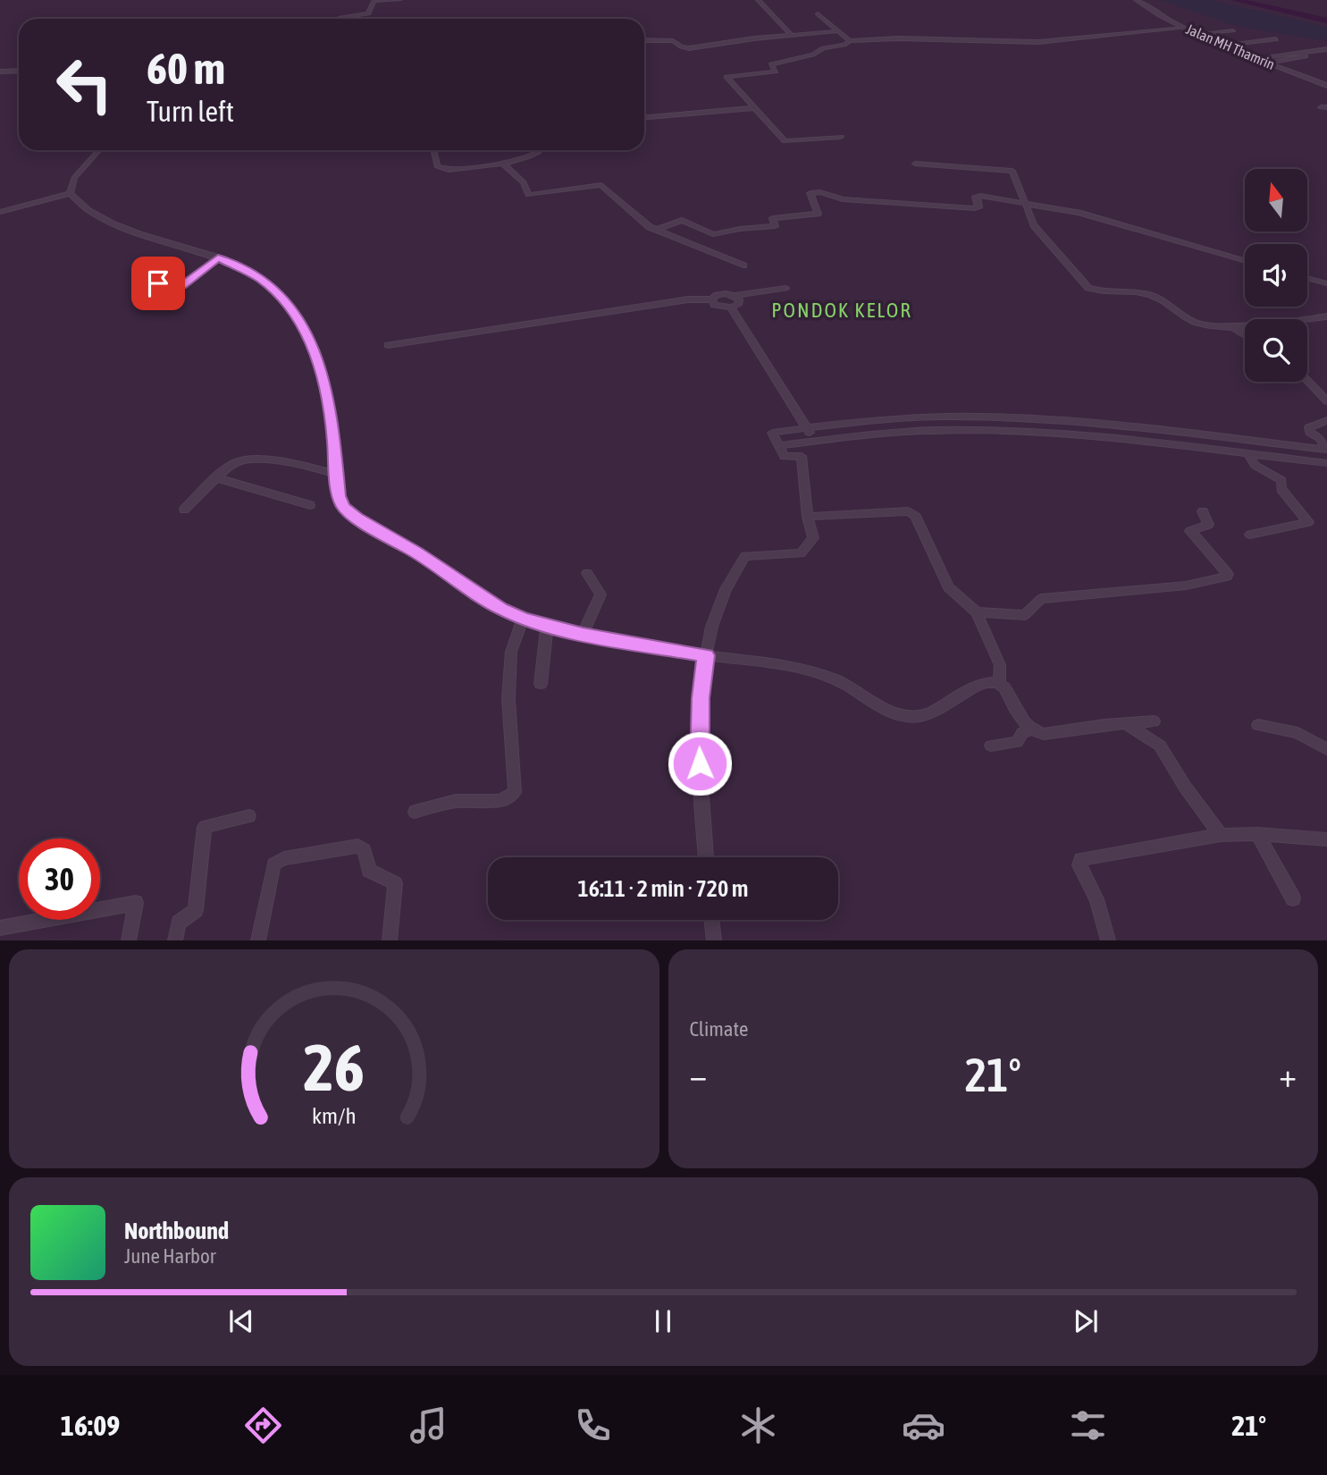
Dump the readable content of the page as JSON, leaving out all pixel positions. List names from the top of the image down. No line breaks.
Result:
{"streets":{"street":["Jalan MH Thamrin"]},"districts":["PONDOK KELOR"],"north":"top","page":{"turn":["60 m","Turn left"],"limit":"30","trip":"16:11 · 2 min · 720 m","tile":"Climate","heat":["−","21°","+"],"song":["Northbound","June Harbor"],"tabs":["16:09","21°"],"gauge":["26","km/h"]}}
